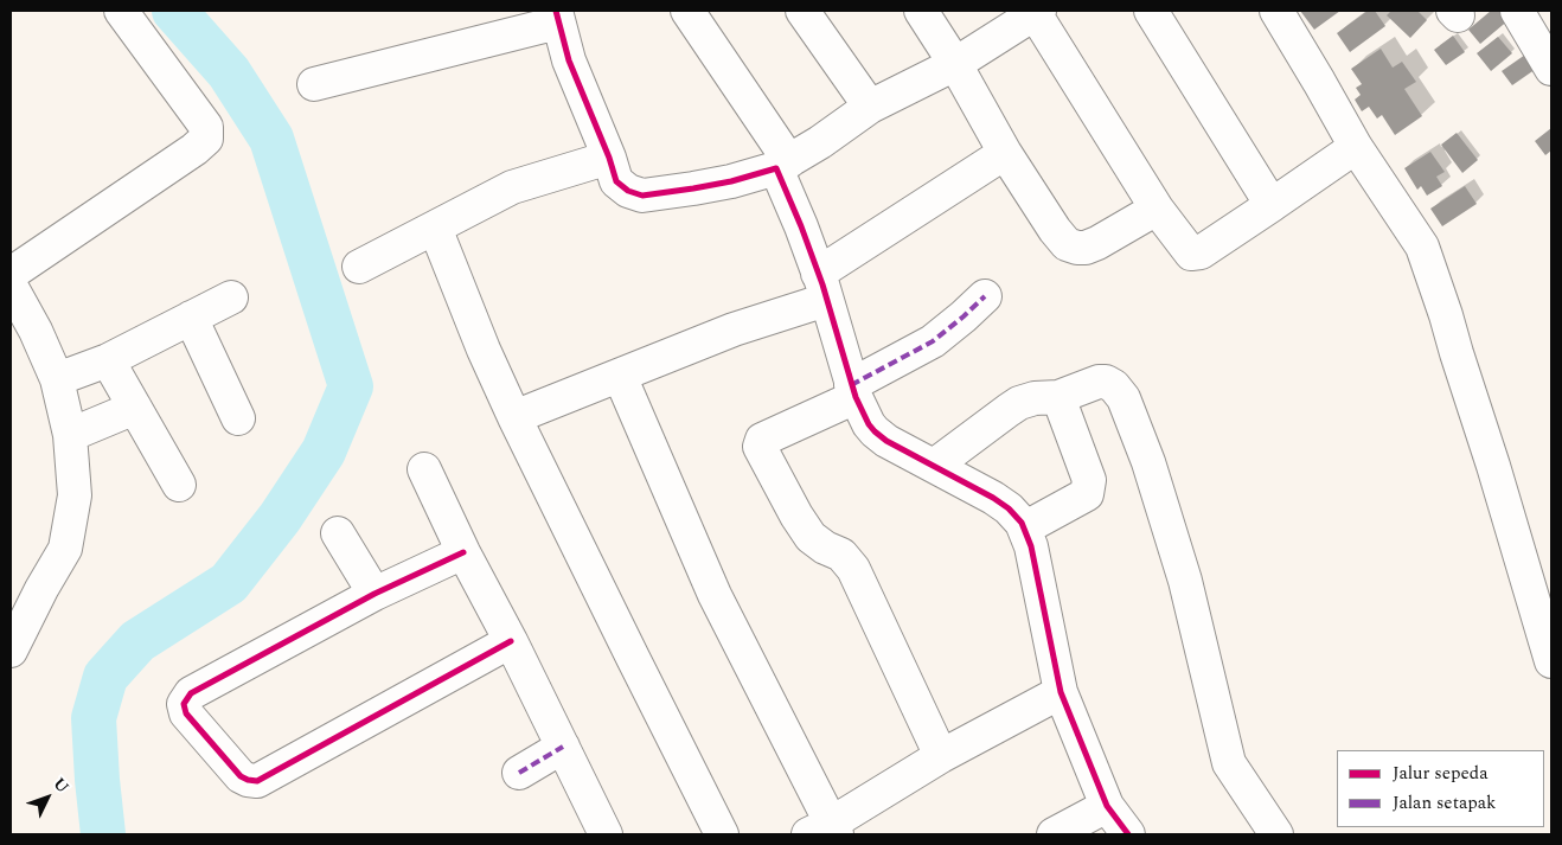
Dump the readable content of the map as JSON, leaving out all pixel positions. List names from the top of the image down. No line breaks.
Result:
{"legend":["Jalur sepeda","Jalan setapak"],"north":"top right"}
